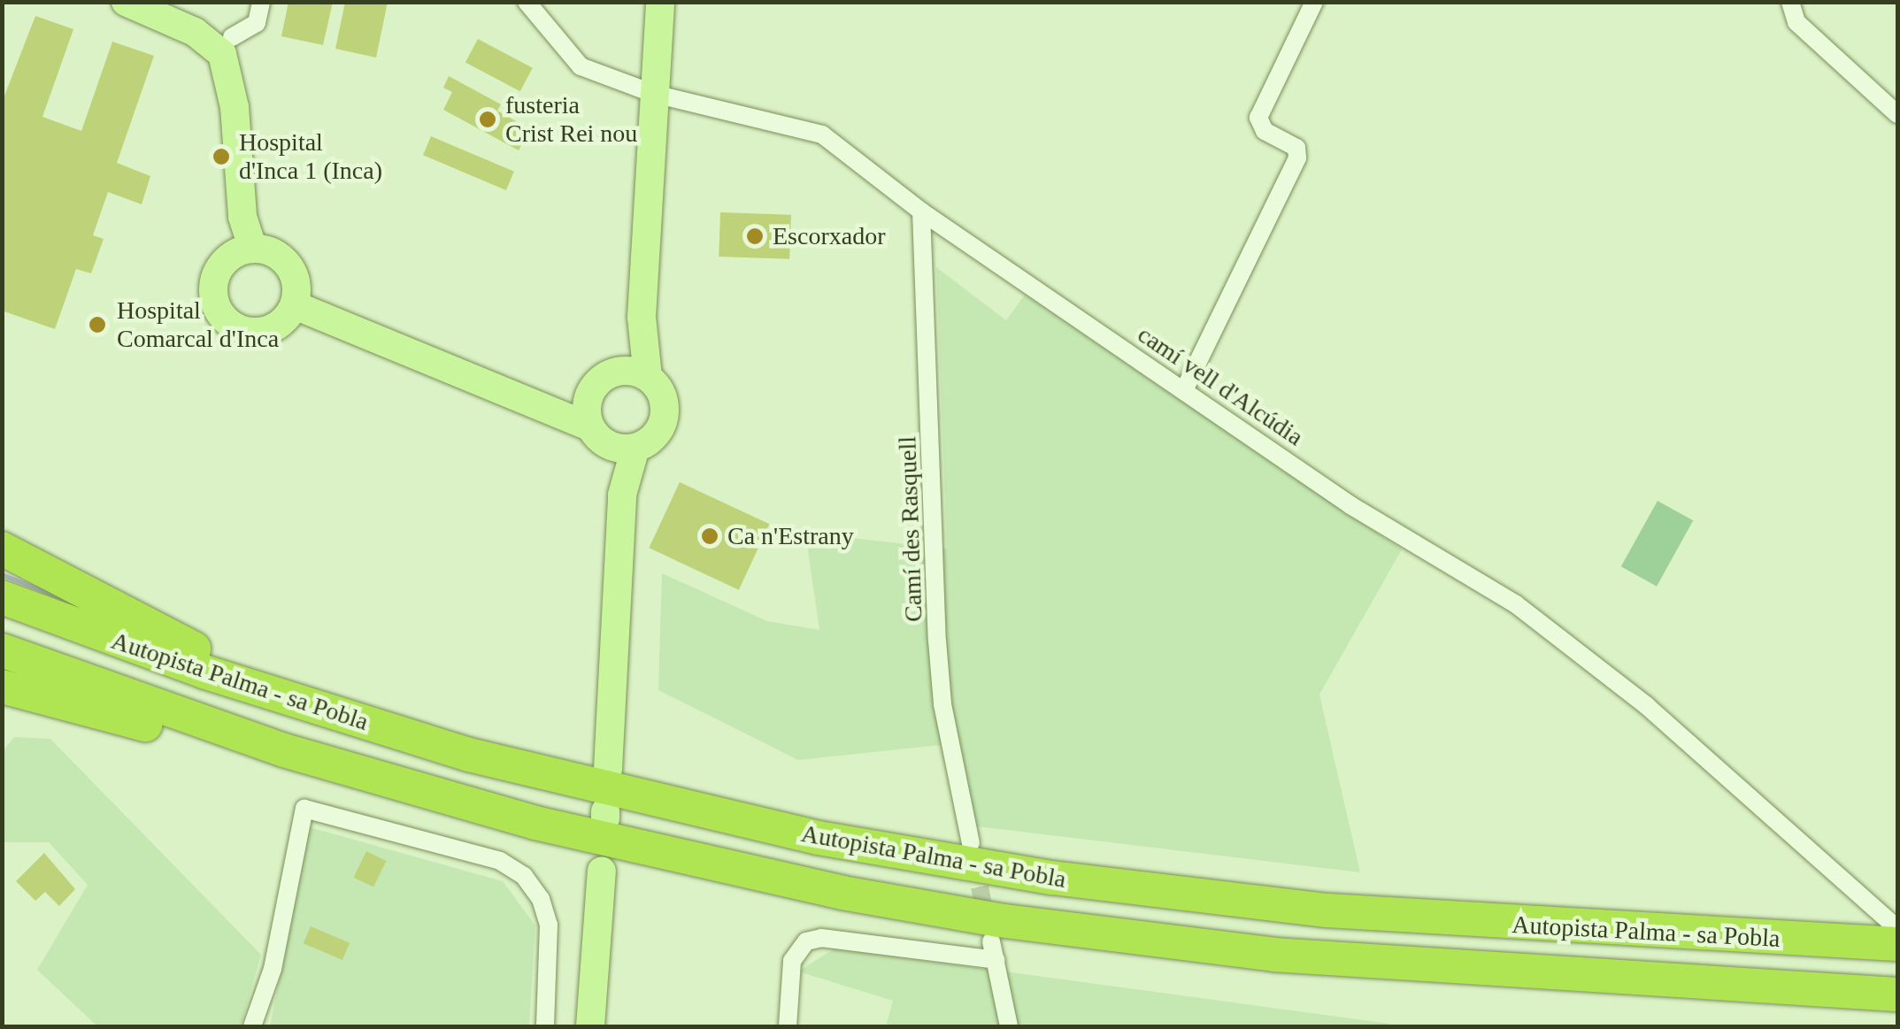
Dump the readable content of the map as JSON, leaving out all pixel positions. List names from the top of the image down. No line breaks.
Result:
{"streets":{"highway":["Autopista Palma - sa Pobla"],"street":["camí vell d'Alcúdia","Camí des Rasquell"]},"crossings":[["camí vell d'Alcúdia","Camí des Rasquell"]],"places":["fusteria Crist Rei nou","Hospital d'Inca 1 (Inca)","Escorxador","Hospital Comarcal d'Inca","Ca n'Estrany"]}
